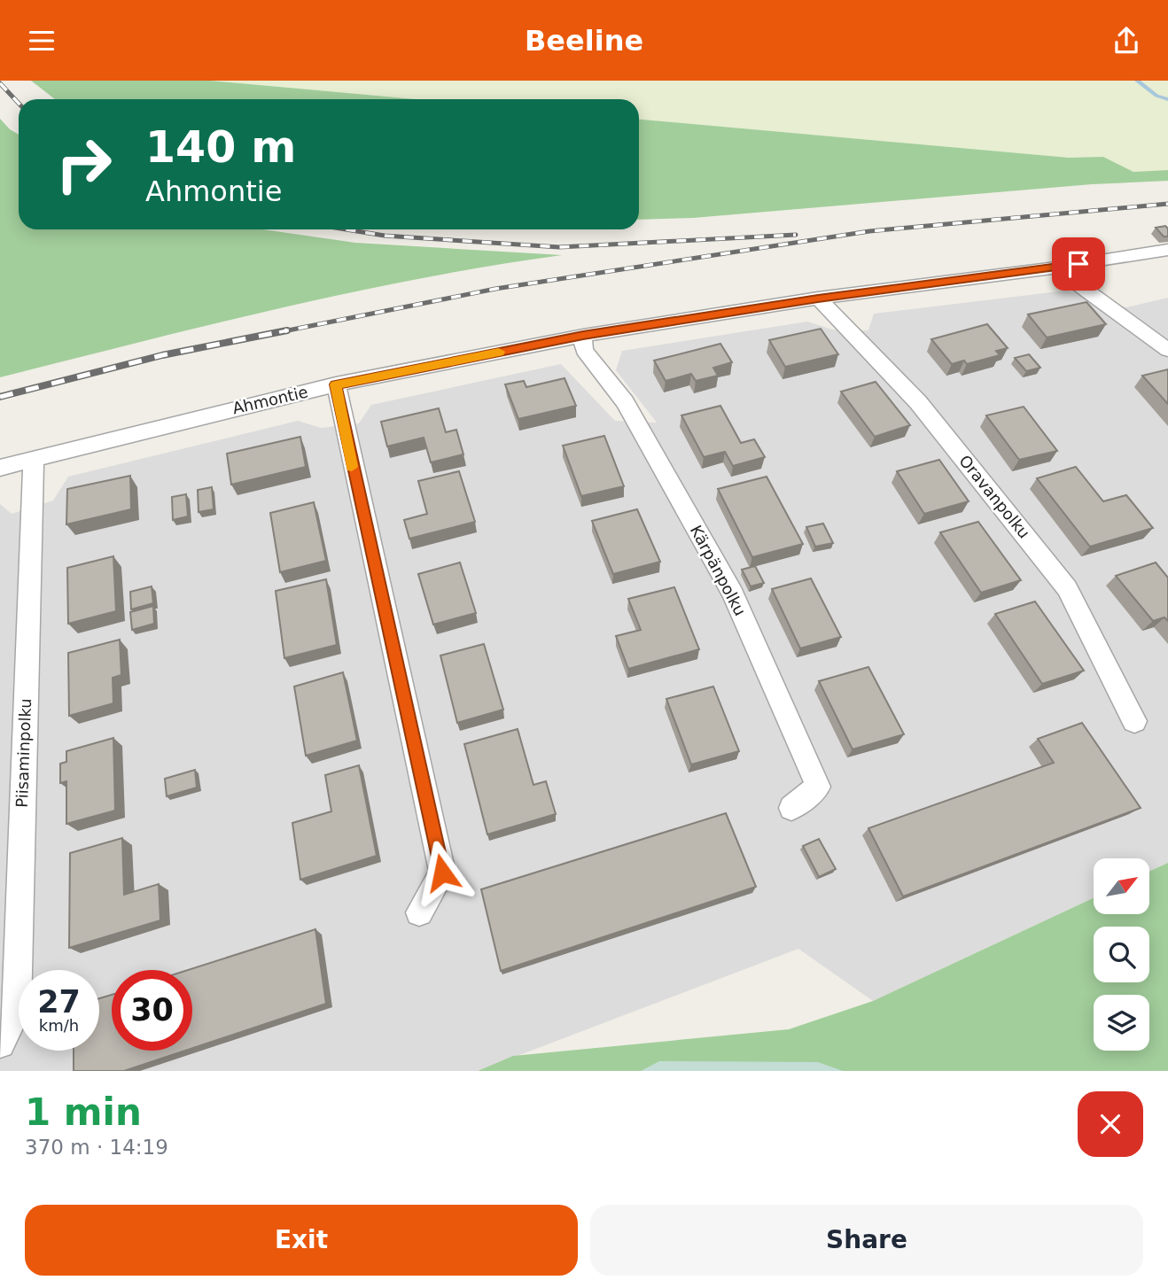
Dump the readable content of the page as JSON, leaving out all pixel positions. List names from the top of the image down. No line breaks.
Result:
{"streets":{"street":["Ahmontie","Oravanpolku","Kärpänpolku","Piisaminpolku"]},"crossings":[["Ahmontie","Oravanpolku"],["Ahmontie","Kärpänpolku"],["Ahmontie","Piisaminpolku"]],"north":"top right","page":{"header":"Beeline","turn":["140 m","Ahmontie"],"speed":"27 km/h","limit":"30","heading":["1 min","370 m · 14:19"],"buttons":["Exit","Share"]}}
